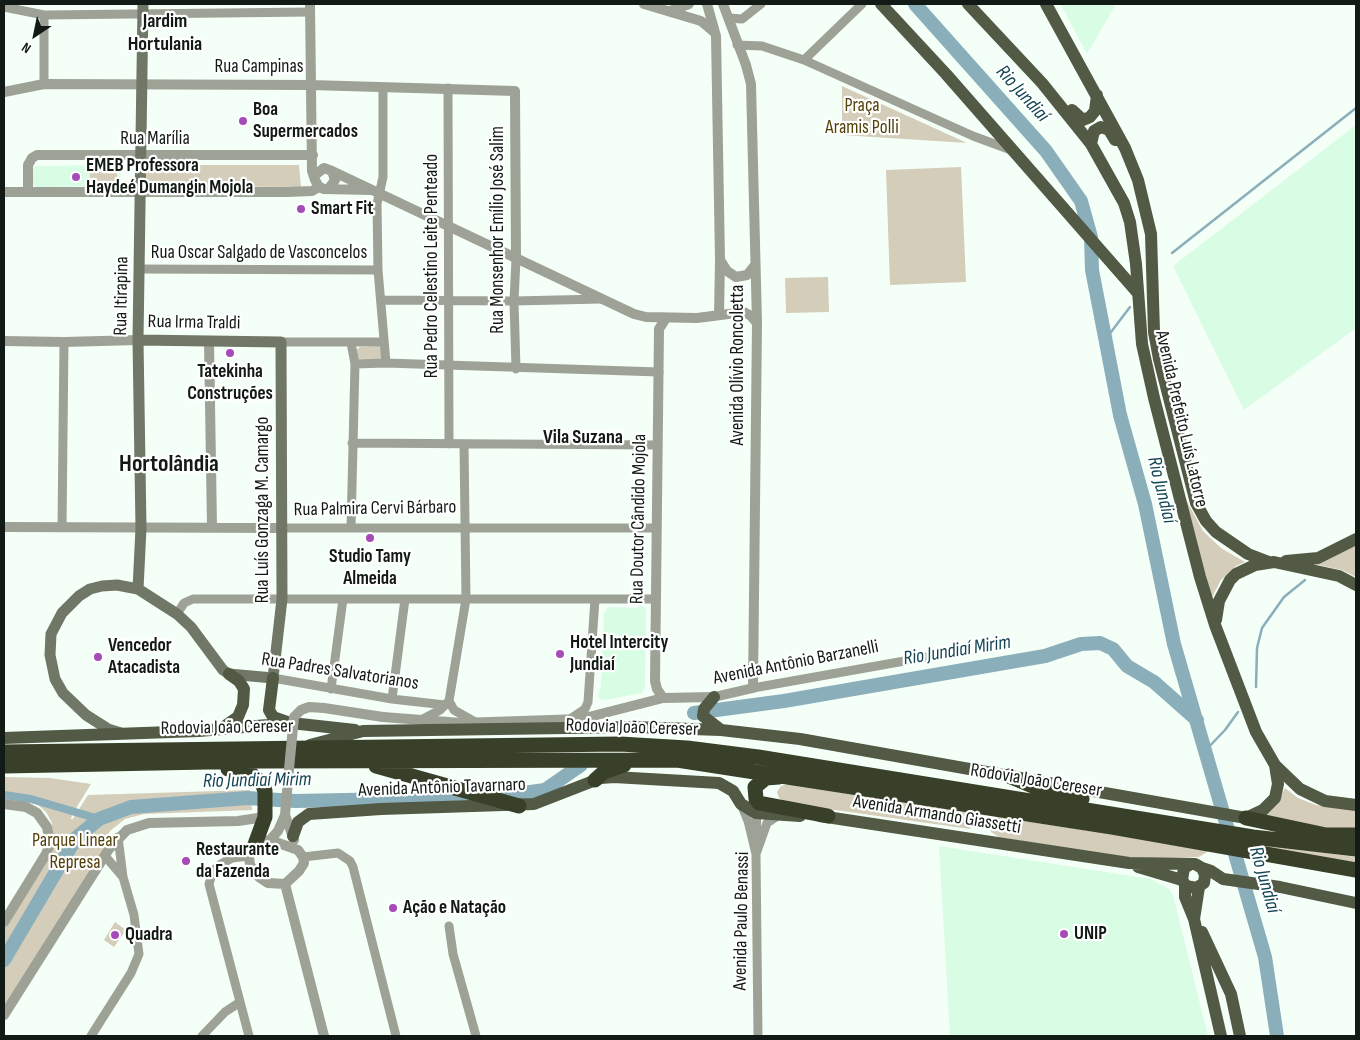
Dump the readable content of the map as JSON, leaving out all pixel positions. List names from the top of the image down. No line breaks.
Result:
{"streets":{"highway":["Rodovia João Cereser"],"main road":["Rua Itirapina","Rua Irma Traldi","Avenida Prefeito Luís Latorre","Rua Luís Gonzaga M. Camargo","Rua Padres Salvatorianos","Avenida Antônio Tavarnaro","Avenida Armando Giassetti"],"street":["Rua Campinas","Rua Marília","Rua Monsenhor Emílio José Salim","Rua Oscar Salgado de Vasconcelos","Rua Pedro Celestino Leite Penteado","Avenida Olívio Roncoletta","Rua Palmira Cervi Bárbaro","Rua Doutor Cândido Mojola","Avenida Antônio Barzanelli","Avenida Paulo Benassi"]},"crossings":[["Rua Campinas","Rua Monsenhor Emílio José Salim"],["Rua Campinas","Rua Pedro Celestino Leite Penteado"],["Rua Campinas","Rua Itirapina"],["Rua Marília","Rua Itirapina"],["Rua Oscar Salgado de Vasconcelos","Rua Itirapina"],["Rua Itirapina","Rua Irma Traldi"],["Rua Itirapina","Rua Palmira Cervi Bárbaro"],["Rua Itirapina","Rua Padres Salvatorianos"],["Rua Irma Traldi","Rua Luís Gonzaga M. Camargo"],["Avenida Olívio Roncoletta","Avenida Antônio Barzanelli"],["Rua Palmira Cervi Bárbaro","Rua Luís Gonzaga M. Camargo"],["Rua Palmira Cervi Bárbaro","Rua Doutor Cândido Mojola"],["Rua Luís Gonzaga M. Camargo","Rua Padres Salvatorianos"],["Rua Doutor Cândido Mojola","Avenida Antônio Barzanelli"],["Avenida Antônio Tavarnaro","Avenida Armando Giassetti"],["Avenida Armando Giassetti","Avenida Paulo Benassi"]],"districts":["Jardim Hortulania","Vila Suzana","Hortolândia"],"water":["Rio Jundiaí","Rio Jundiaí Mirim"],"parks":["Praça Aramis Polli","Parque Linear Represa"],"places":["Boa Supermercados","EMEB Professora Haydeé Dumangin Mojola","Smart Fit","Tatekinha Construções","Studio Tamy Almeida","Hotel Intercity Jundiaí","Vencedor Atacadista","Restaurante da Fazenda","Ação e Natação","UNIP","Quadra"],"north":"bottom left"}
